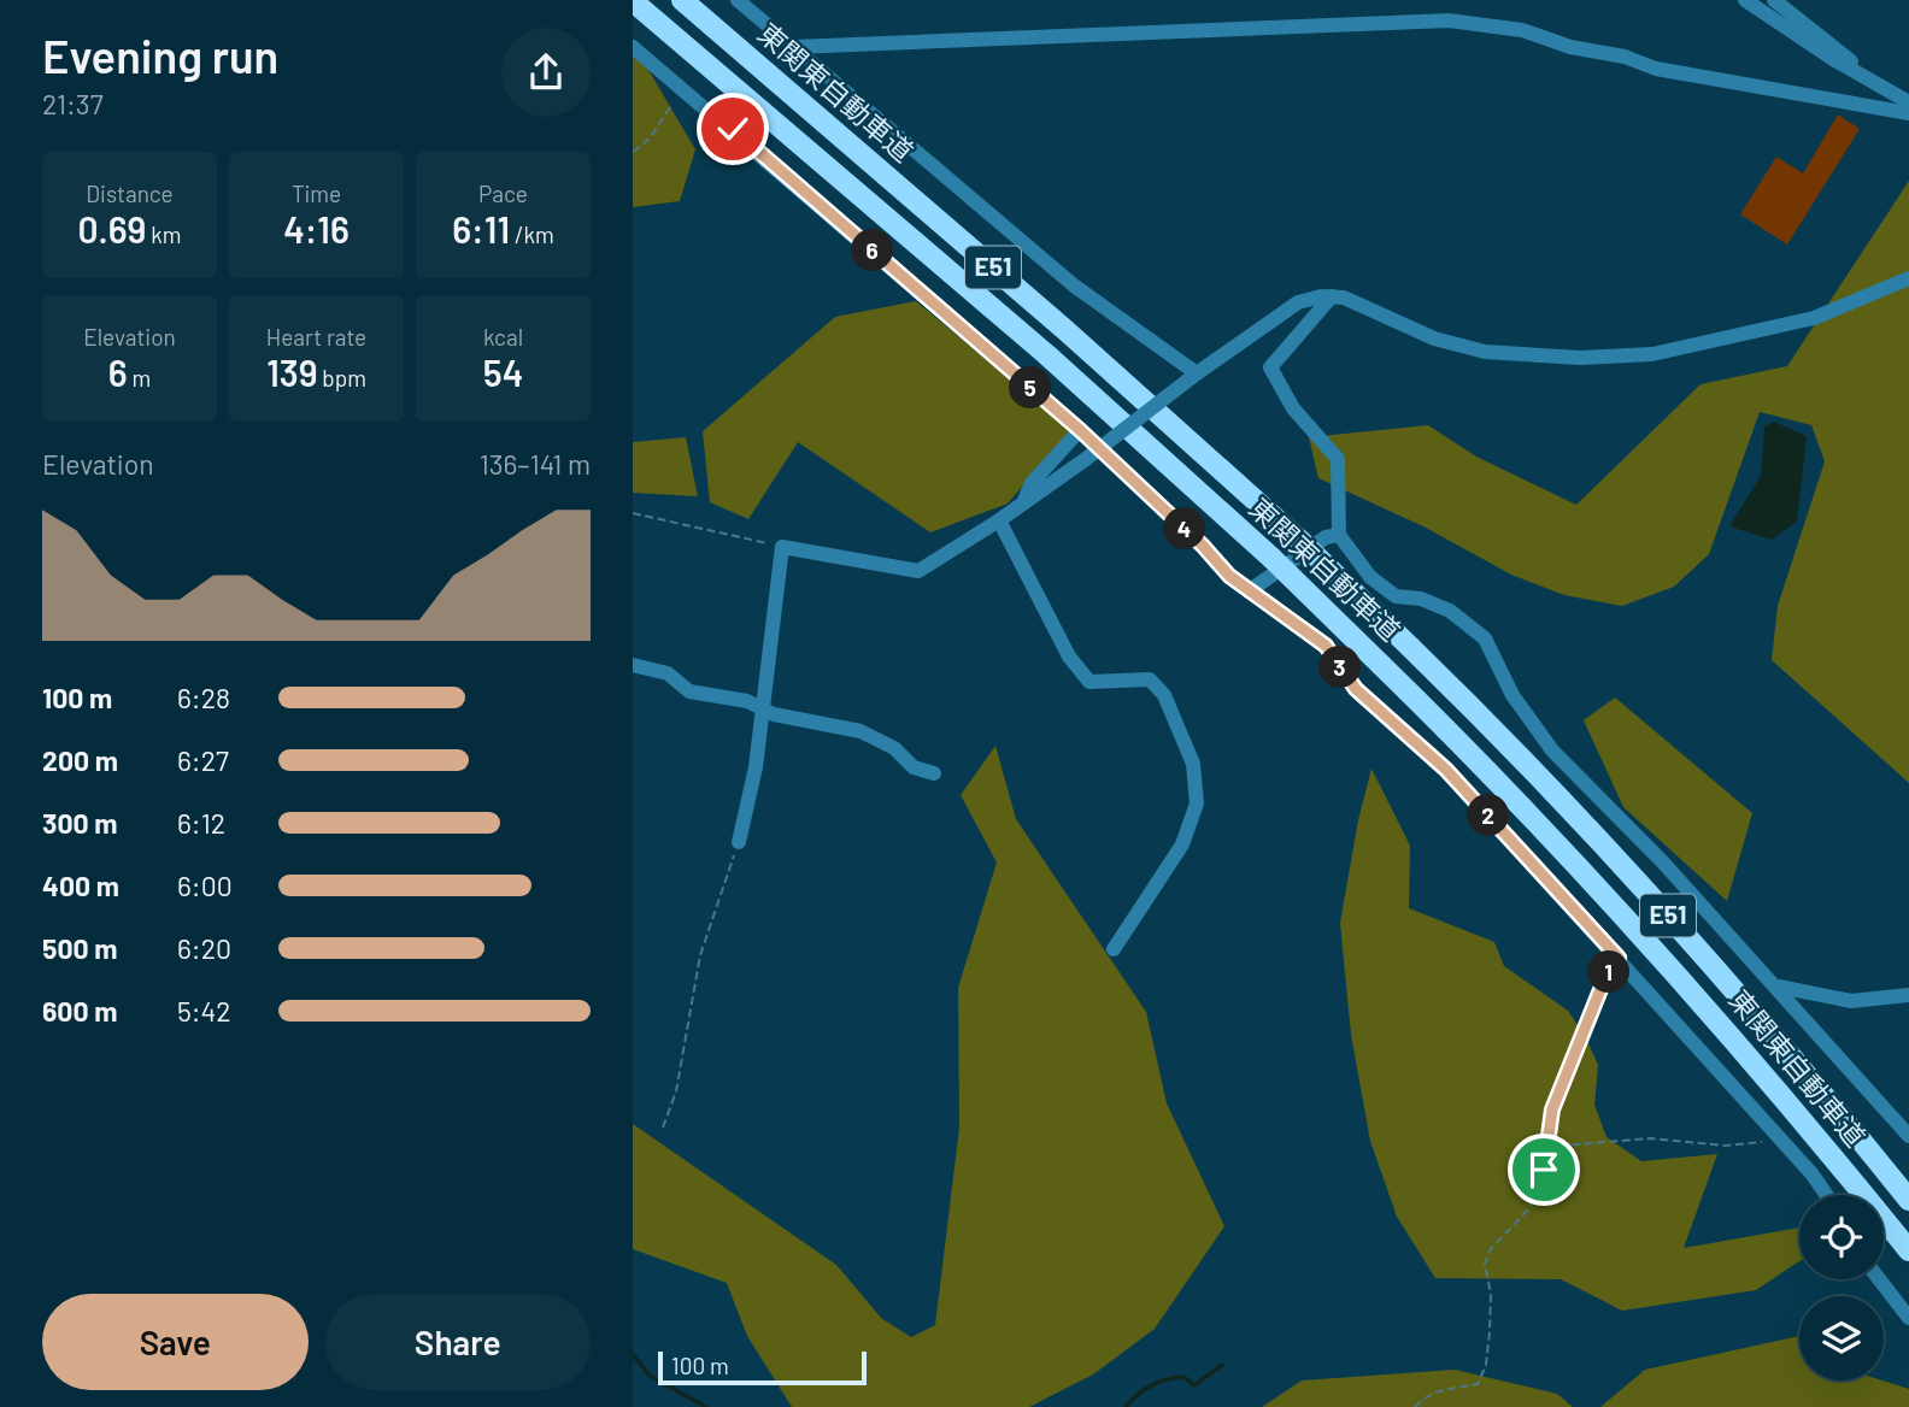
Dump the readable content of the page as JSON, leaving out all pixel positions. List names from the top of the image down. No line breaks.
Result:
{"streets":{"highway":["東関東自動車道","E51"]},"scale_bar":"100 m","page":{"heading":["Evening run","21:37"],"stats":[["Distance","0.69 km"],["Time","4:16"],["Pace","6:11 /km"],["Elevation","6 m"],["Heart rate","139 bpm"],["kcal","54"]],"pins":["6","5","4","3","2","1"],"chart":["Elevation","136–141 m"],"list":[{"name":"100 m","note":"6:28"},{"name":"200 m","note":"6:27"},{"name":"300 m","note":"6:12"},{"name":"400 m","note":"6:00"},{"name":"500 m","note":"6:20"},{"name":"600 m","note":"5:42"}],"buttons":["Save","Share"],"scale":"100 m"}}
